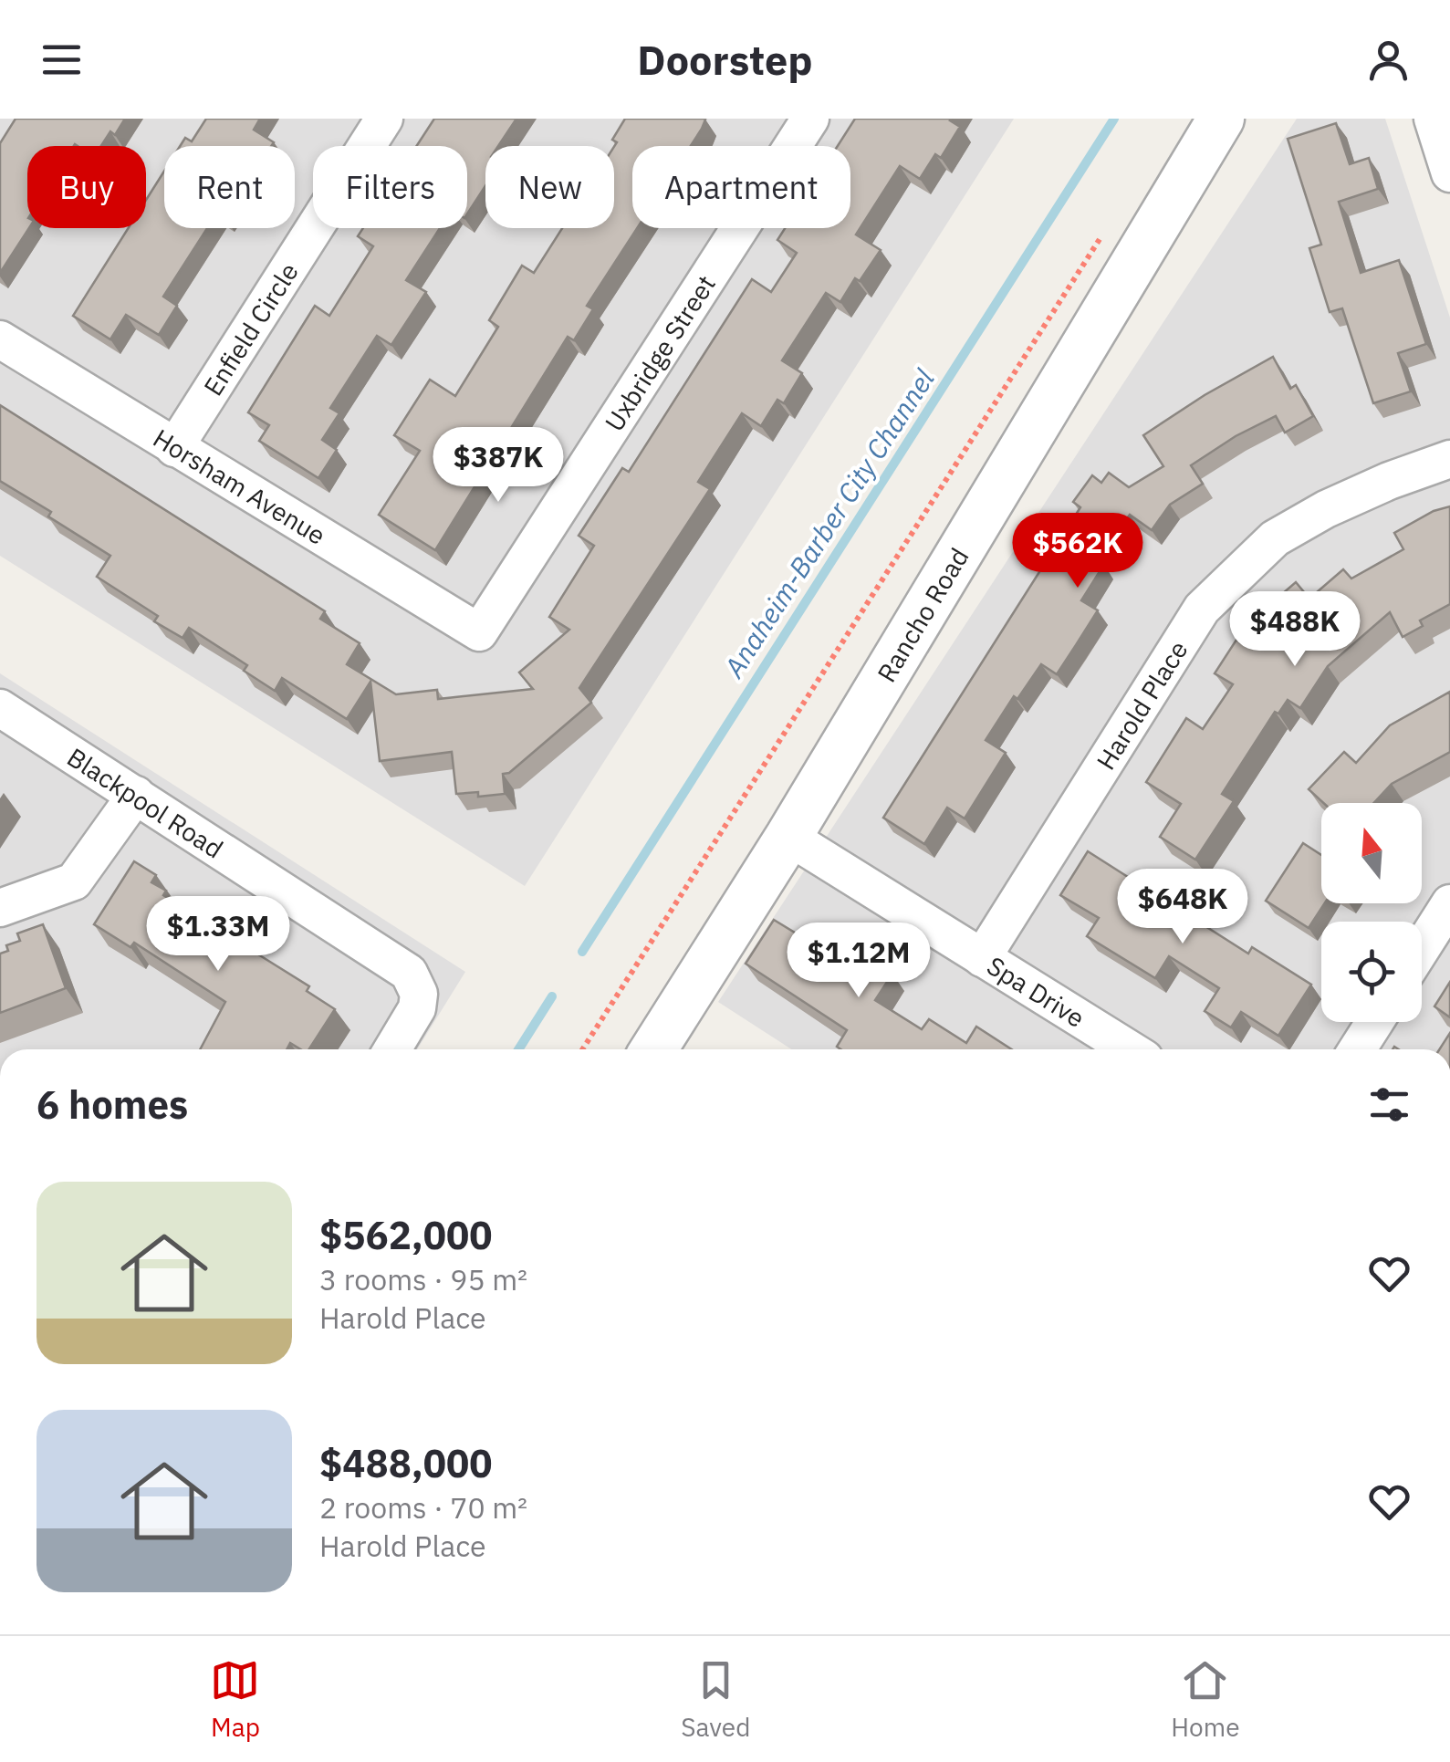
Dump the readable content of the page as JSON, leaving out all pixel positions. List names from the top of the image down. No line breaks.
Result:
{"streets":{"street":["Enfield Circle","Uxbridge Street","Horsham Avenue","Rancho Road","Harold Place","Blackpool Road","Spa Drive"]},"crossings":[["Enfield Circle","Horsham Avenue"],["Uxbridge Street","Horsham Avenue"],["Rancho Road","Spa Drive"],["Harold Place","Spa Drive"]],"water":["Anaheim-Barber City Channel"],"north":"top","page":{"header":"Doorstep","chip":["Buy","Rent","Filters","New","Apartment"],"price":["$387K","$562K","$488K","$648K","$1.33M","$1.12M"],"heading":"6 homes","list":[{"name":"$562,000","note":"3 rooms · 95 m² · Harold Place"},{"name":"$488,000","note":"2 rooms · 70 m² · Harold Place"}],"tabs":["Map","Saved","Home"]}}
